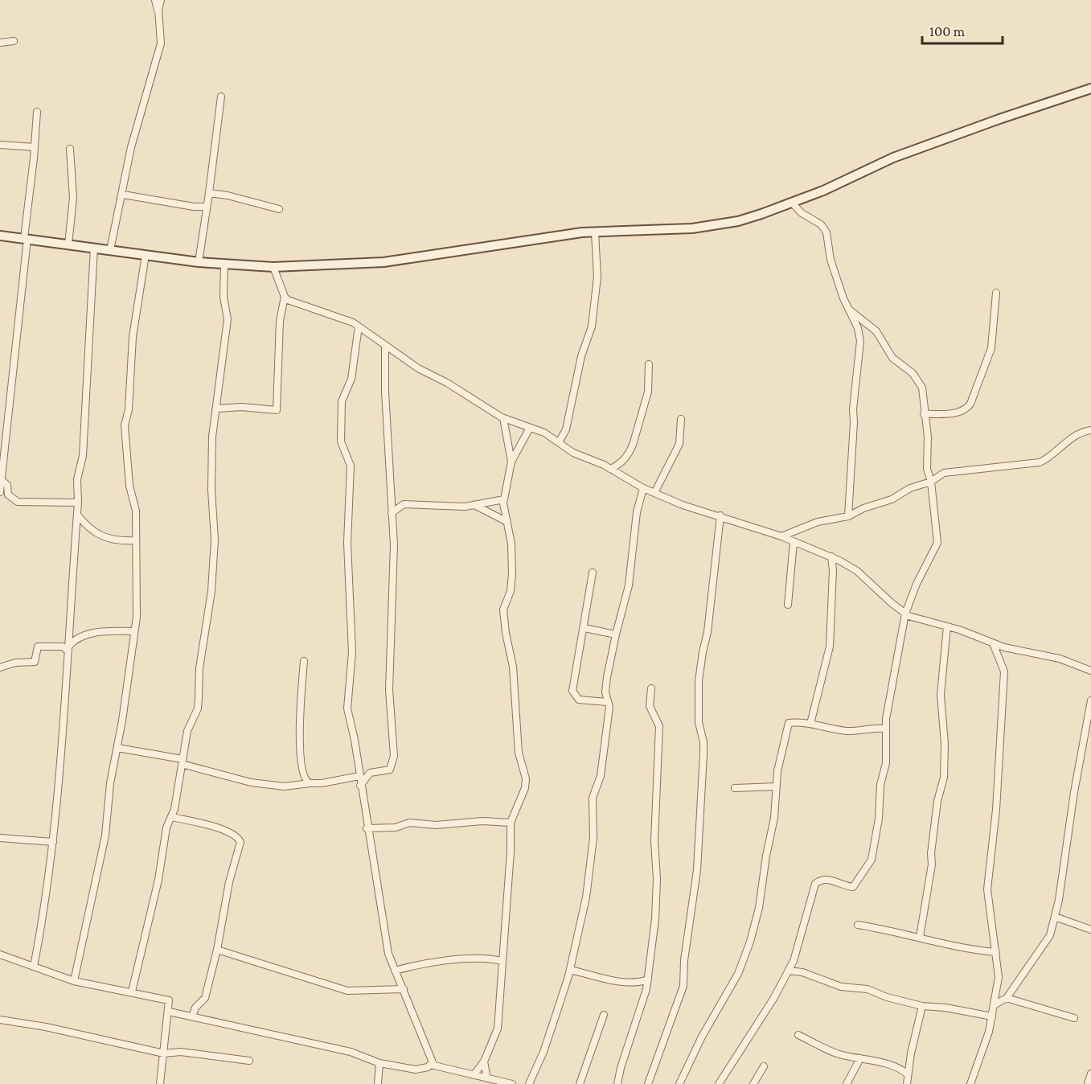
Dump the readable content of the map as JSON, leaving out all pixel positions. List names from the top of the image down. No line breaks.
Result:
{"scale_bar":"100 m"}
